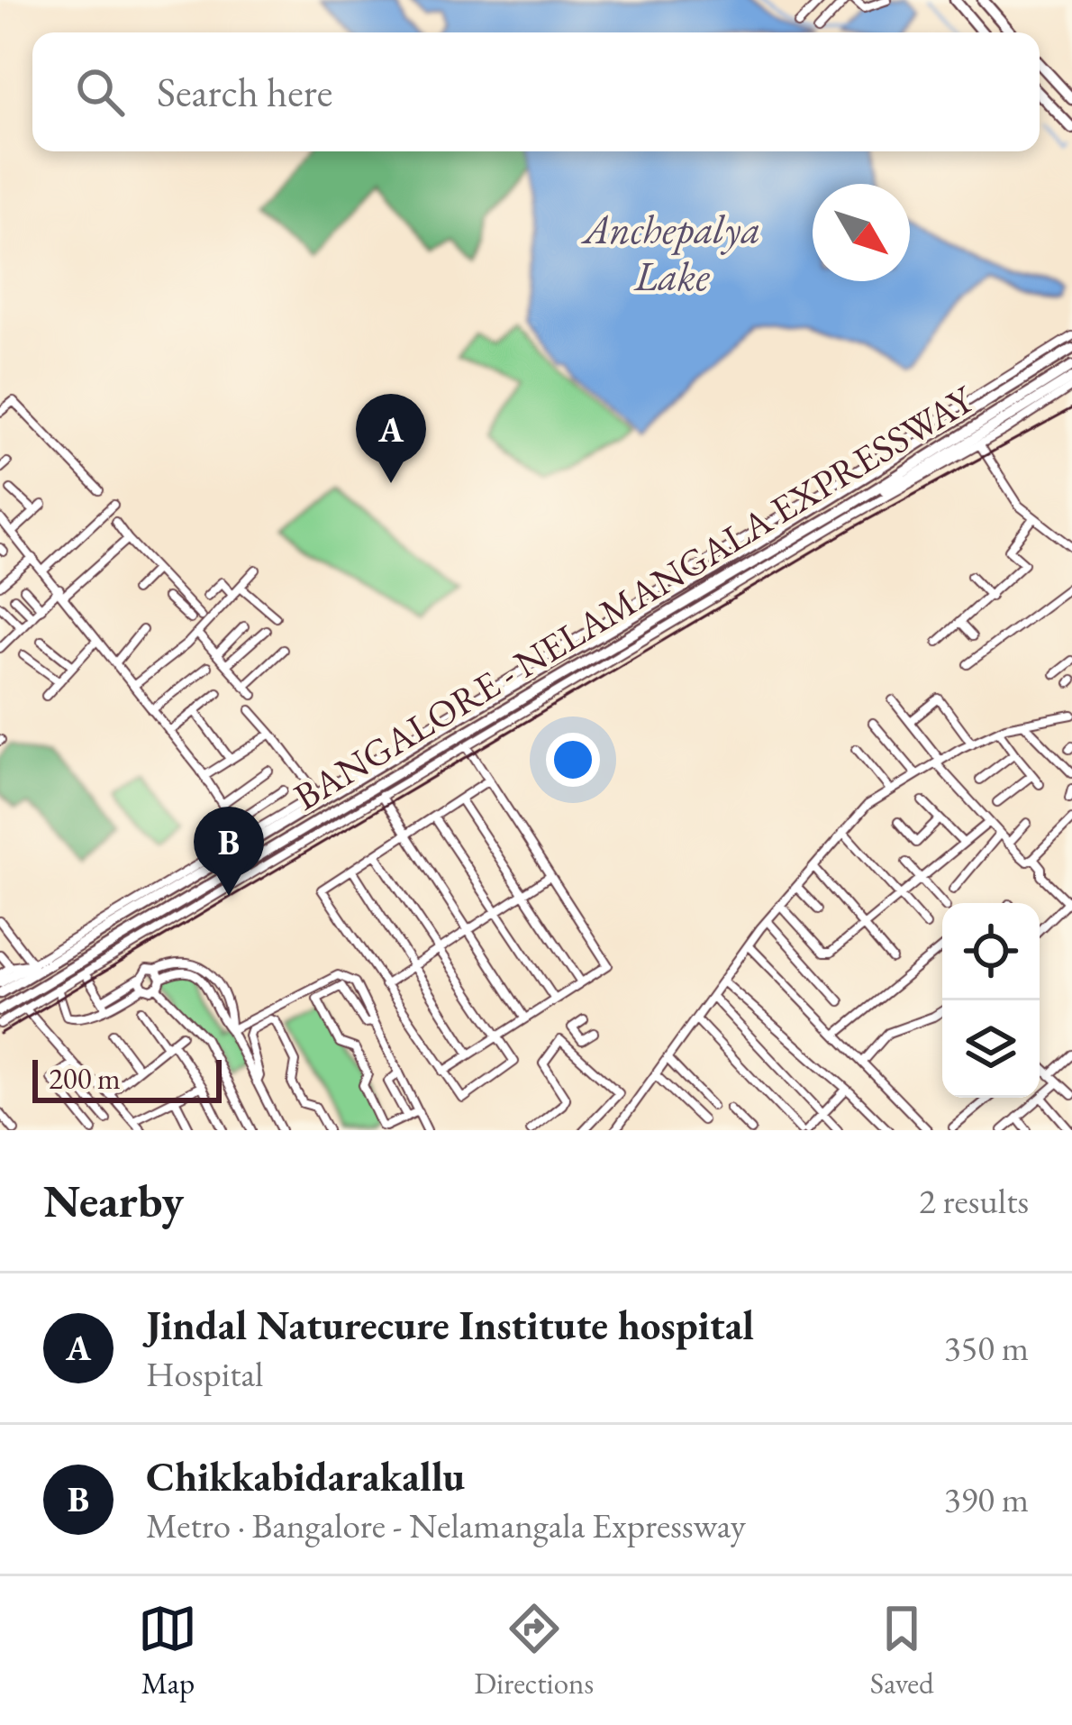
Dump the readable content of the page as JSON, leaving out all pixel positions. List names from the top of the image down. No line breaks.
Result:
{"streets":{"highway":["BANGALORE - NELAMANGALA EXPRESSWAY"]},"water":["Anchepalya Lake"],"scale_bar":"200 m","north":"bottom right","page":{"search":"Search here","pins":["A","B"],"scale":"200 m","heading":["Nearby","2 results"],"list":[{"mark":"A","name":"Jindal Naturecure Institute hospital","note":"Hospital","value":"350 m"},{"mark":"B","name":"Chikkabidarakallu","note":"Metro · Bangalore - Nelamangala Expressway","value":"390 m"}],"nav":["Map","Directions","Saved"]}}
